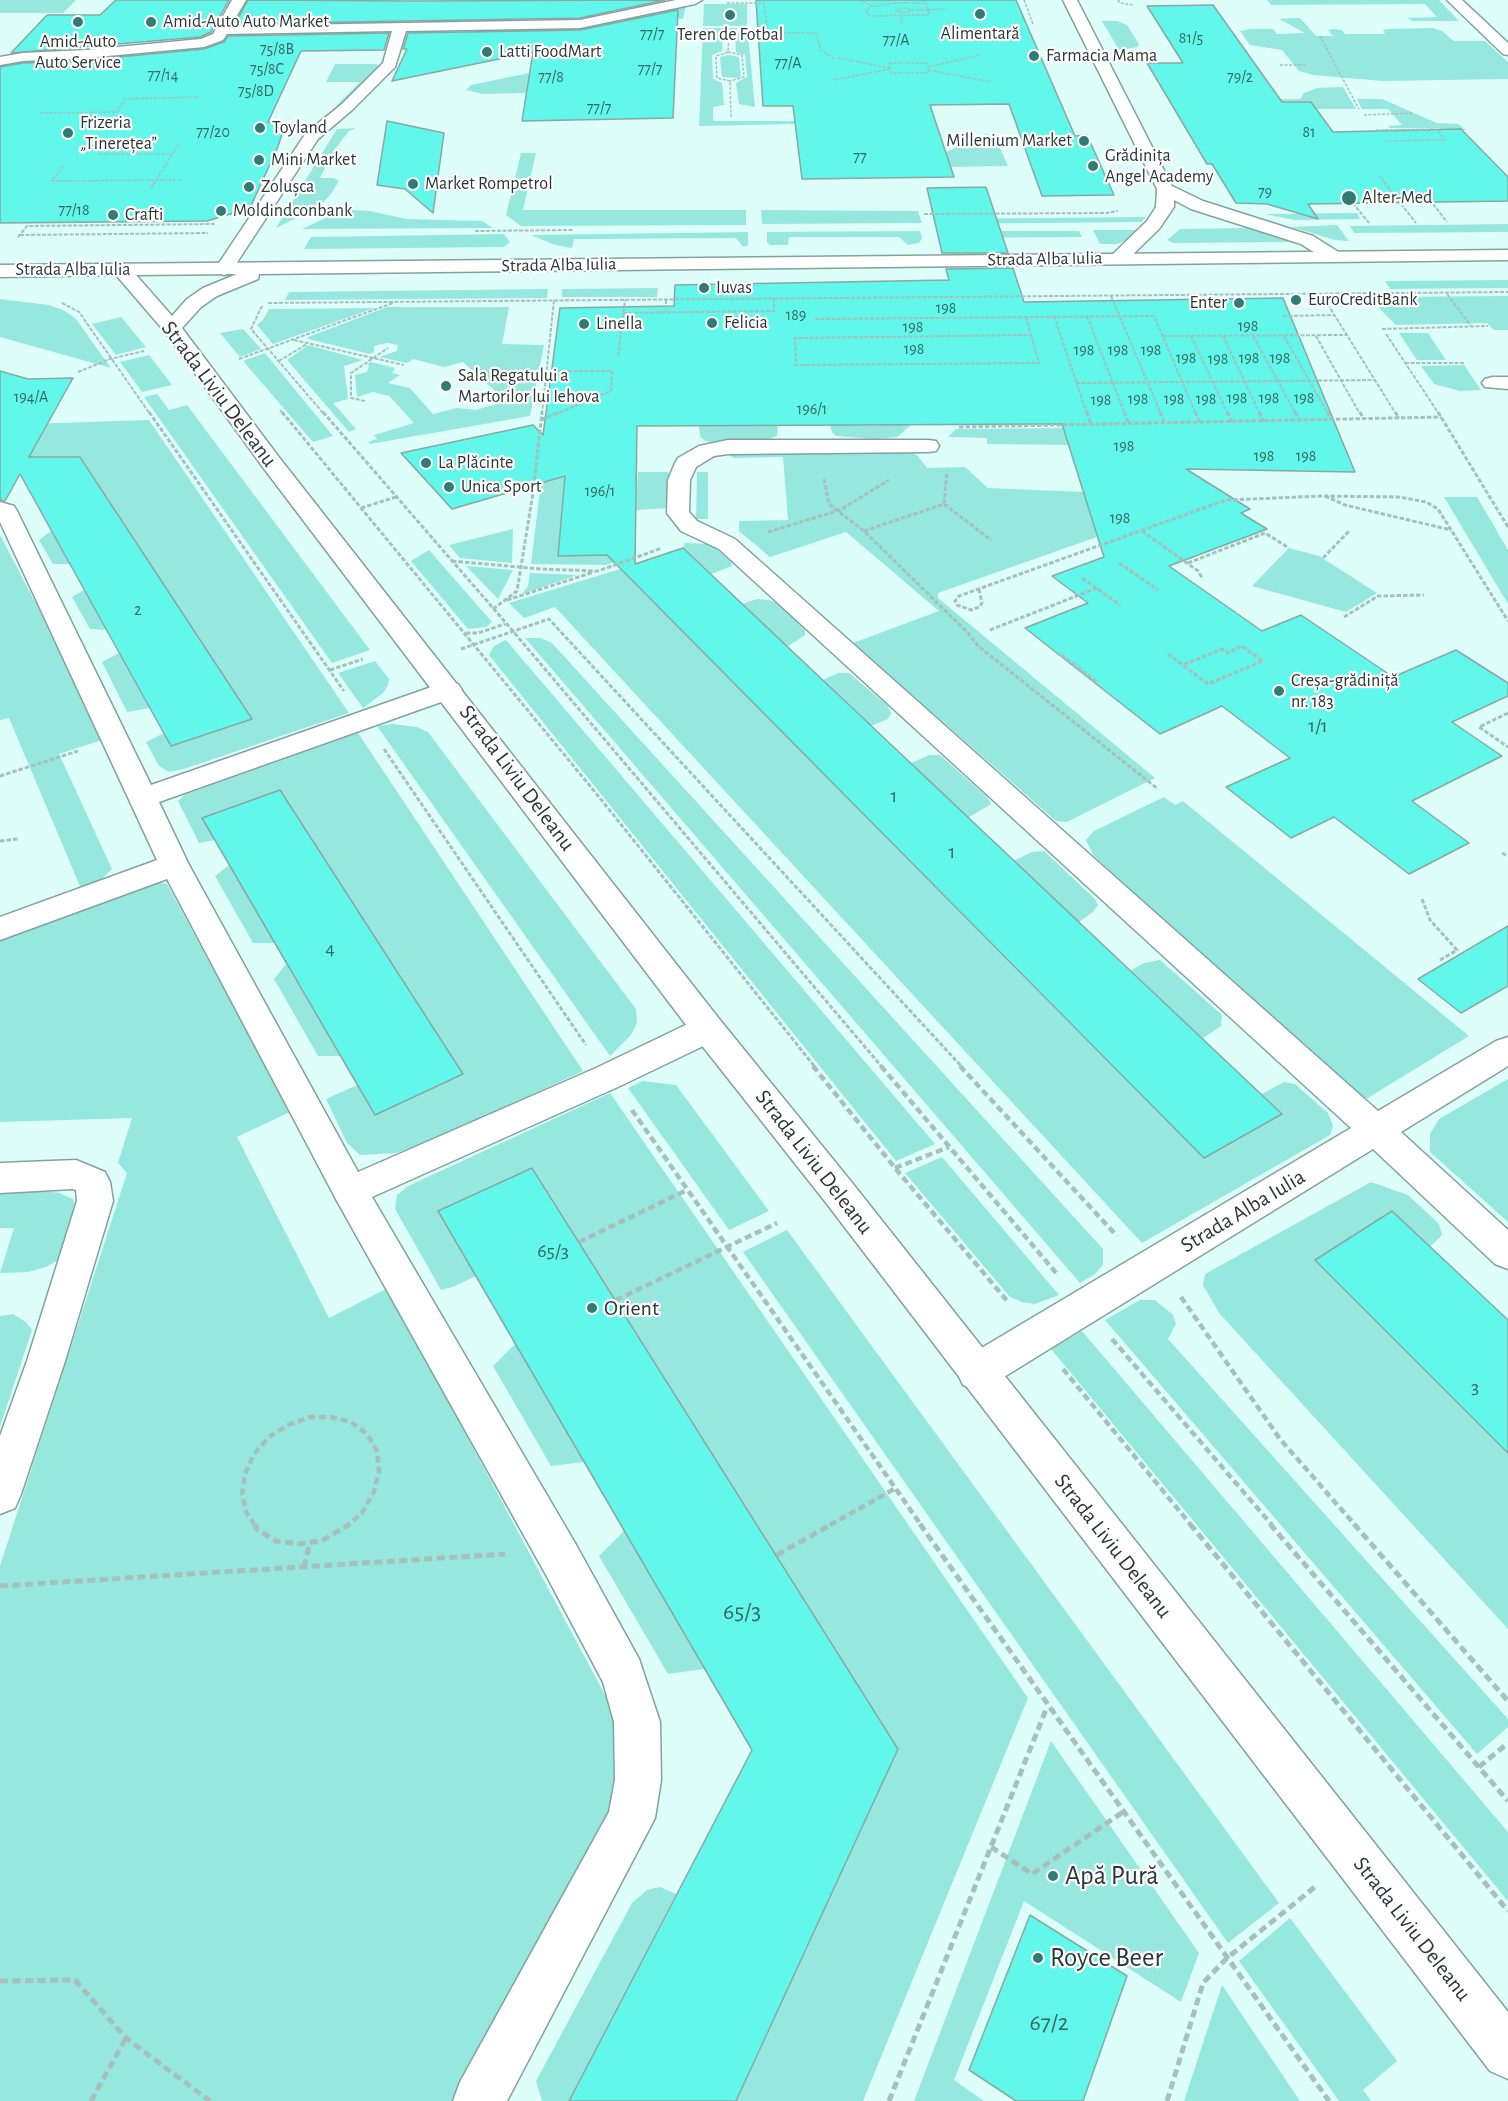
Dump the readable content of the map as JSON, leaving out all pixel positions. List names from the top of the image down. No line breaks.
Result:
{"streets":{"main road":["Strada Alba Iulia","Strada Liviu Deleanu"]},"crossings":[["Strada Alba Iulia","Strada Liviu Deleanu"]],"places":["Alimentară","Teren de Fotbal","Amid-Auto Auto Service","Amid-Auto Auto Market","Latti FoodMart","Farmacia Mama","Toyland","Frizeria „Tinerețea”","Millenium Market","Mini Market","Grădinița Angel Academy","Market Rompetrol","Zolușca","Alter-Med","Moldindconbank","Crafti","Iuvas","EuroCreditBank","Enter","Felicia","Linella","Sala Regatului a Martorilor lui Iehova","La Plăcinte","Unica Sport","Creșa-grădiniță nr. 183","Orient","Apă Pură","Royce Beer"],"house_numbers":["77/7","81/5","77/A","75/8B","77/A","75/8C","77/7","77/14","77/8","79/2","75/8D","77/7","77/20","81","77","79","77/18","198","189","198","198","198","198","198","198","198","198","198","198","194/A","198","198","198","198","198","198","198","196/1","198","198","198","196/1","198","2","1/1","1","1","4","65/3","3","65/3","67/2"]}
